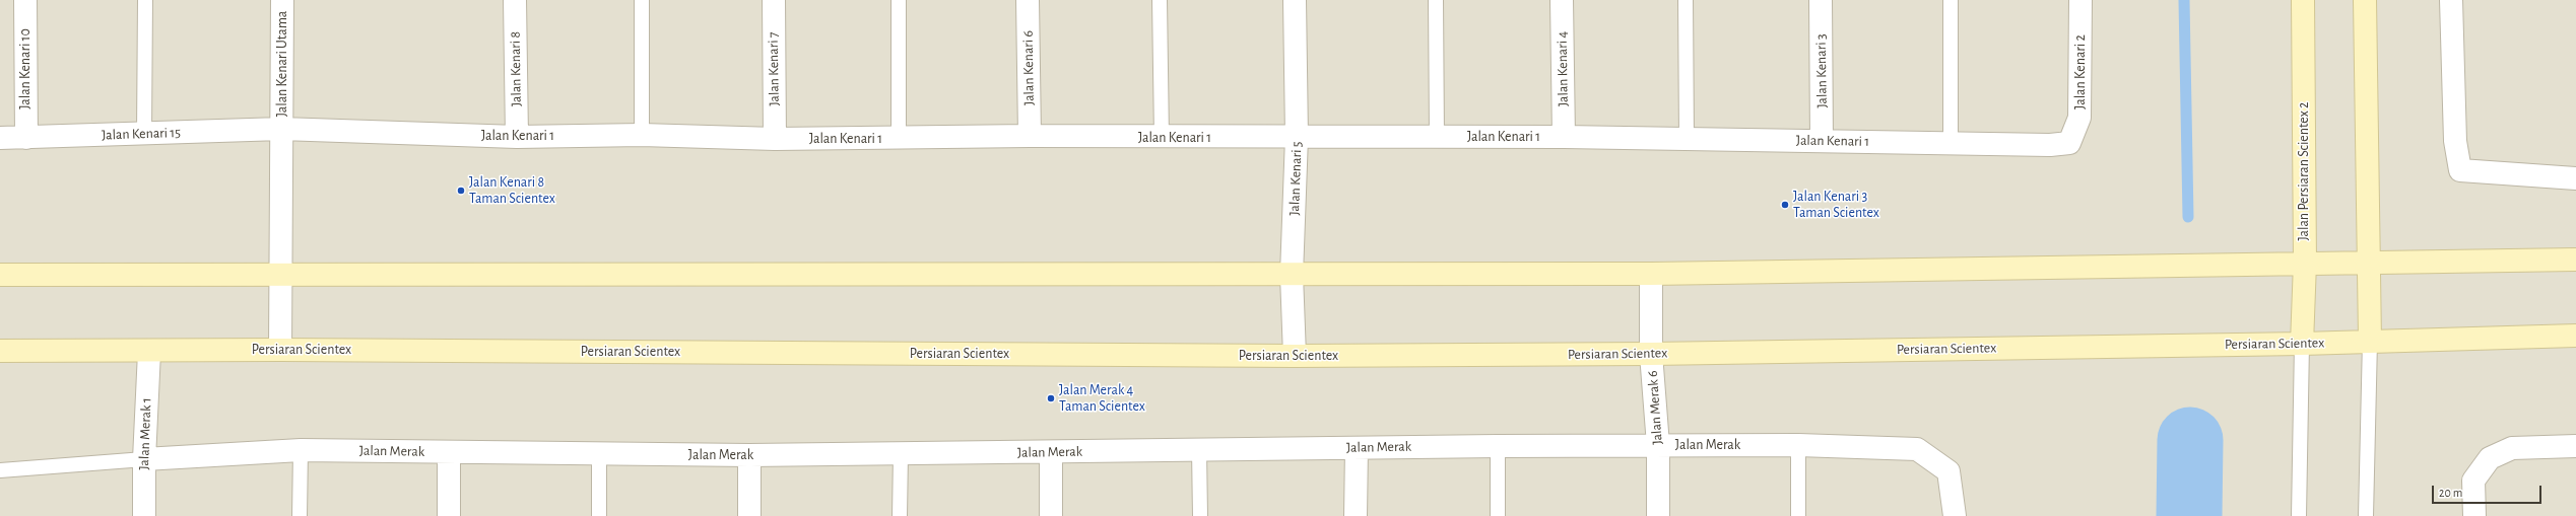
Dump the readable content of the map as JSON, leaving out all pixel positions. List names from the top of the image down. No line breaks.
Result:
{"streets":{"street":["Jalan Kenari Utama","Jalan Kenari 6","Jalan Kenari 10","Jalan Kenari 8","Jalan Kenari 7","Jalan Kenari 4","Jalan Kenari 3","Jalan Kenari 2","Jalan Kenari 15","Jalan Kenari 1","Jalan Persiaran Scientex 2","Jalan Kenari 5","Persiaran Scientex","Jalan Merak 6","Jalan Merak 1","Jalan Merak"]},"crossings":[["Jalan Kenari Utama","Jalan Kenari 15"],["Jalan Kenari Utama","Jalan Kenari 1"],["Jalan Kenari Utama","Persiaran Scientex"],["Jalan Kenari 6","Jalan Kenari 1"],["Jalan Kenari 10","Jalan Kenari 15"],["Jalan Kenari 8","Jalan Kenari 1"],["Jalan Kenari 7","Jalan Kenari 1"],["Jalan Kenari 4","Jalan Kenari 1"],["Jalan Kenari 3","Jalan Kenari 1"],["Jalan Kenari 2","Jalan Kenari 1"],["Jalan Kenari 15","Jalan Kenari 1"],["Jalan Kenari 1","Jalan Kenari 5"],["Jalan Persiaran Scientex 2","Persiaran Scientex"],["Jalan Kenari 5","Persiaran Scientex"],["Persiaran Scientex","Jalan Merak 6"],["Persiaran Scientex","Jalan Merak 1"],["Jalan Merak 6","Jalan Merak"],["Jalan Merak 1","Jalan Merak"]],"places":["Jalan Kenari 8 Taman Scientex","Jalan Kenari 3 Taman Scientex","Jalan Merak 4 Taman Scientex"],"scale_bar":"20 m"}
